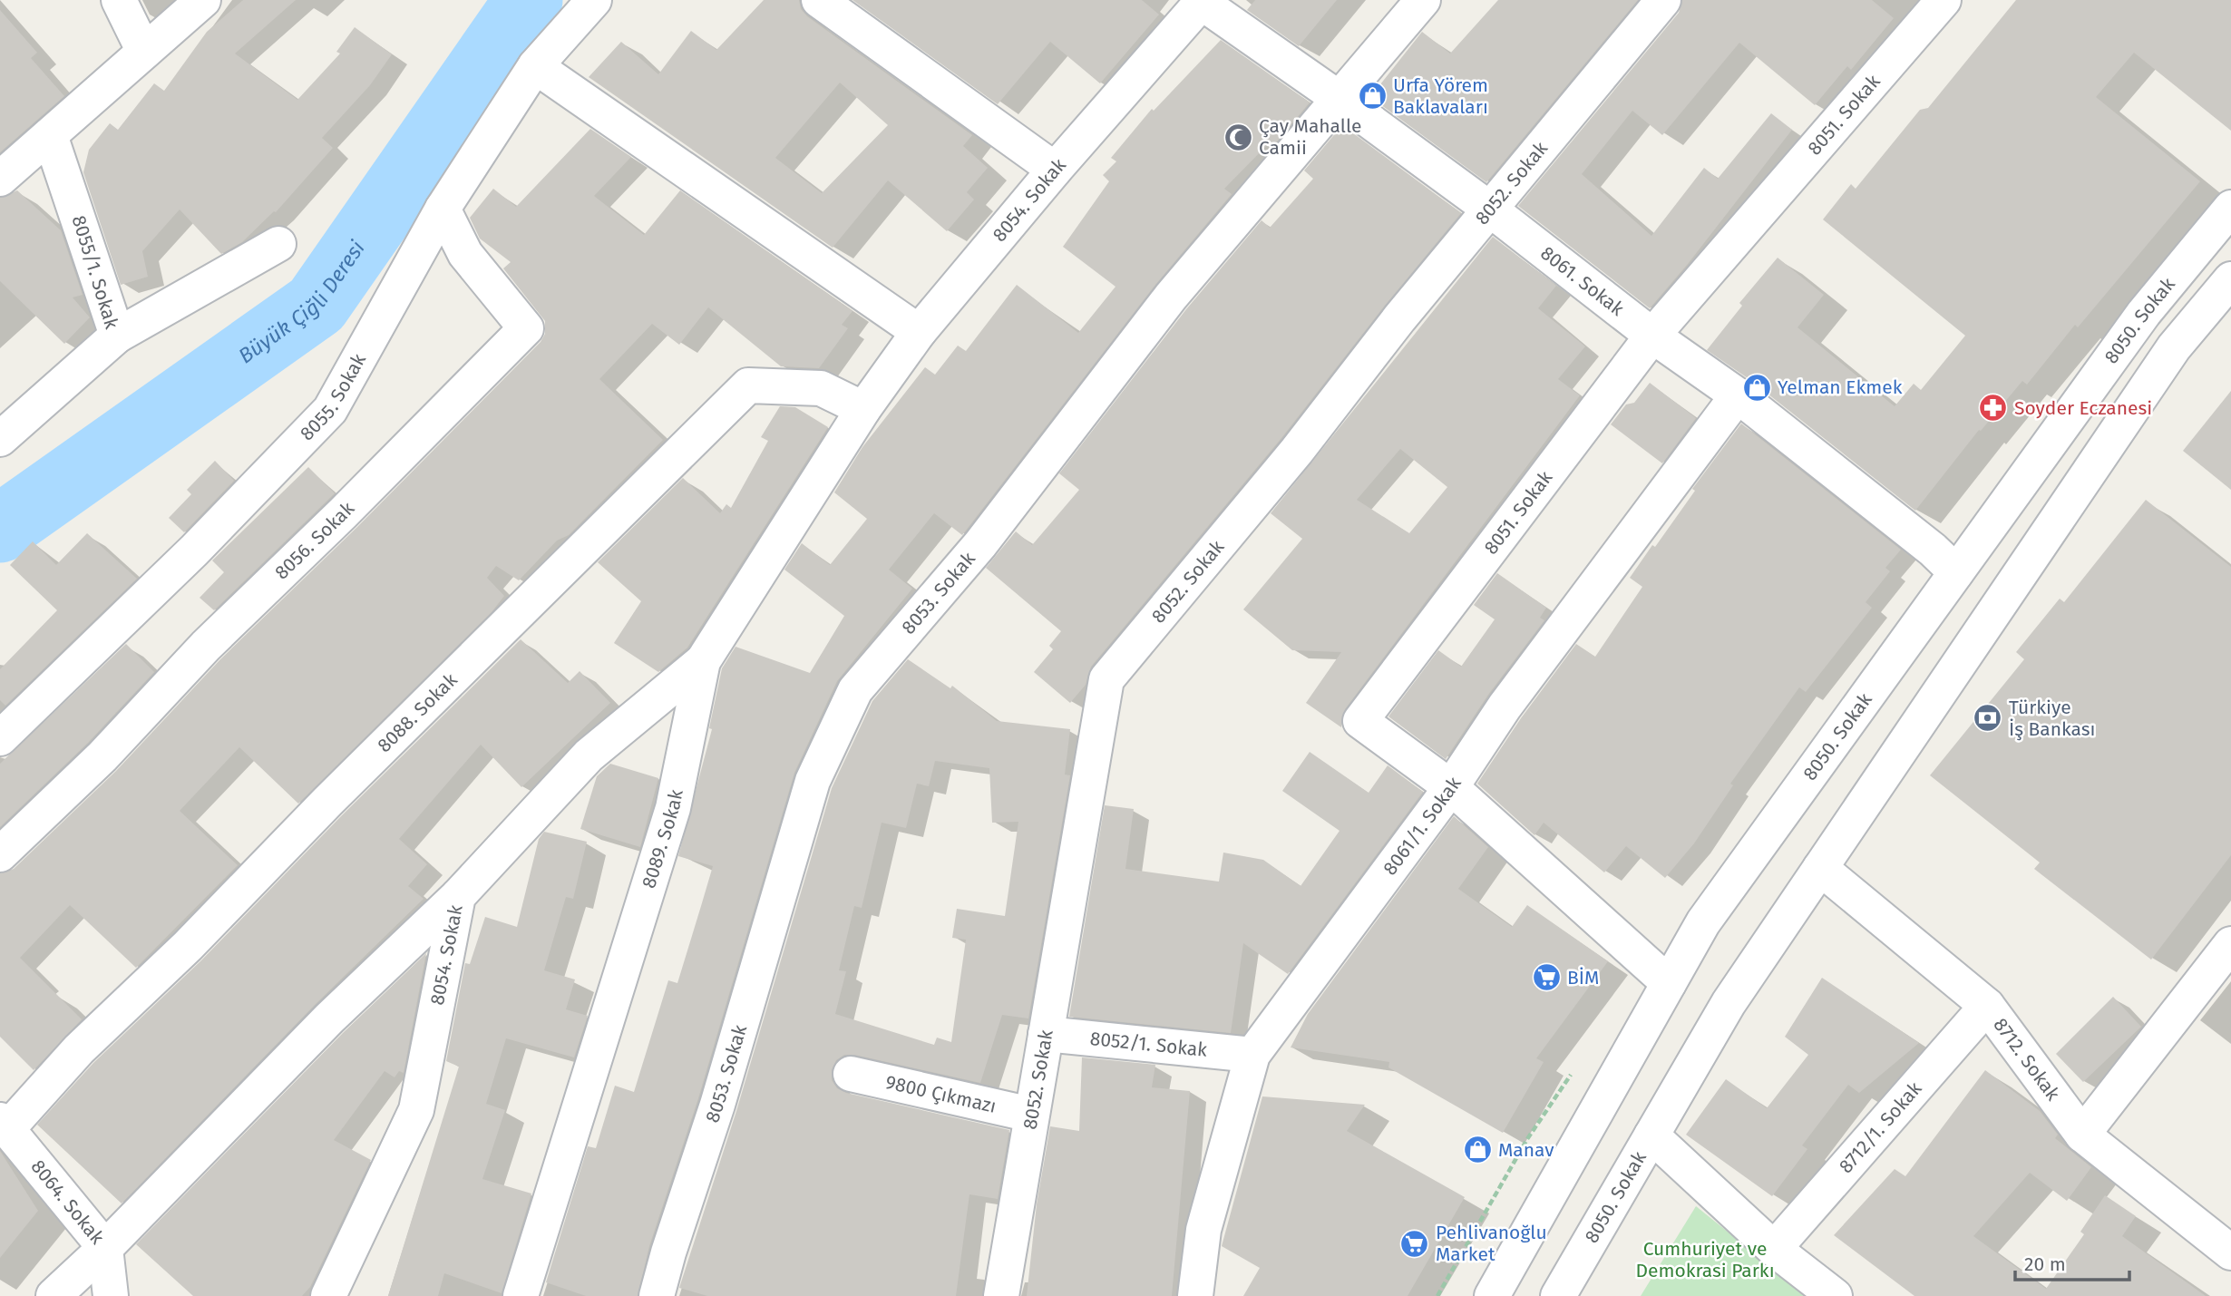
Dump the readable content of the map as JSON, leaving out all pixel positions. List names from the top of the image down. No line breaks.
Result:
{"streets":{"street":["8051. Sokak","8052. Sokak","8054. Sokak","8055/1. Sokak","8061. Sokak","8050. Sokak","8055. Sokak","8056. Sokak","8053. Sokak","8088. Sokak","8061/1. Sokak","8089. Sokak","8052/1. Sokak","8712. Sokak","9800 Çıkmazı","8712/1. Sokak","8064. Sokak"]},"crossings":[["8051. Sokak","8061. Sokak"],["8051. Sokak","8050. Sokak"],["8051. Sokak","8061/1. Sokak"],["8052. Sokak","8061. Sokak"],["8052. Sokak","8052/1. Sokak"],["8052. Sokak","9800 Çıkmazı"],["8054. Sokak","8061. Sokak"],["8054. Sokak","8088. Sokak"],["8054. Sokak","8089. Sokak"],["8061. Sokak","8050. Sokak"],["8061. Sokak","8053. Sokak"],["8061. Sokak","8061/1. Sokak"],["8050. Sokak","8712. Sokak"],["8055. Sokak","8056. Sokak"],["8088. Sokak","8089. Sokak"],["8088. Sokak","8064. Sokak"],["8061/1. Sokak","8052/1. Sokak"],["8712. Sokak","8712/1. Sokak"]],"water":["Büyük Çiğli Deresi"],"parks":["Cumhuriyet ve Demokrasi Parkı"],"places":{"shop":["Urfa Yörem Baklavaları","Yelman Ekmek","Manav"],"mosque":["Çay Mahalle Camii"],"pharmacy":["Soyder Eczanesi"],"bank":["Türkiye İş Bankası"],"supermarket":["BİM","Pehlivanoğlu Market"]},"scale_bar":"20 m"}
